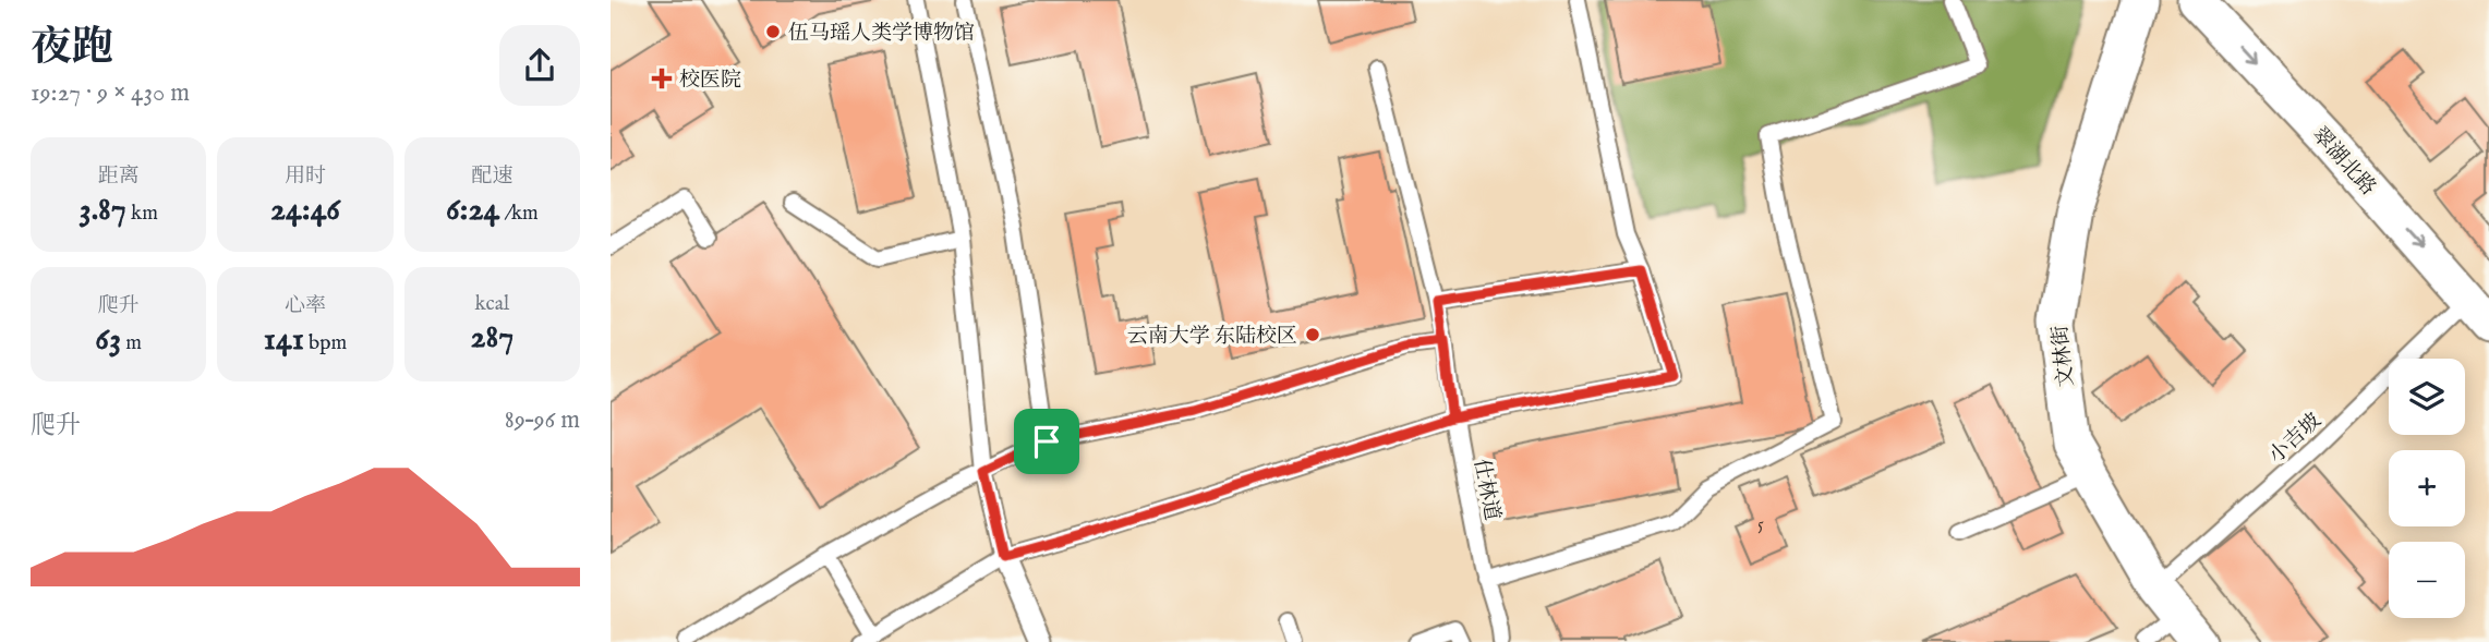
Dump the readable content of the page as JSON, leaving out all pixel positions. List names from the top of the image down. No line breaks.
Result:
{"streets":{"street":["翠湖北路","文林街"],"lane":["小吉坡","仕林道"]},"crossings":[["翠湖北路","小吉坡"],["文林街","小吉坡"]],"one_way":["翠湖北路"],"places":{"other":["伍马瑶人类学博物馆","云南大学 东陆校区"],"health":["校医院"]},"house_numbers":["5"],"page":{"heading":["夜跑","19:27 · 9 × 430 m"],"stats":[["距离","3.87 km"],["用时","24:46"],["配速","6:24 /km"],["爬升","63 m"],["心率","141 bpm"],["kcal","287"]],"map_buttons":["+","−"],"chart":["爬升","89–96 m"]}}
